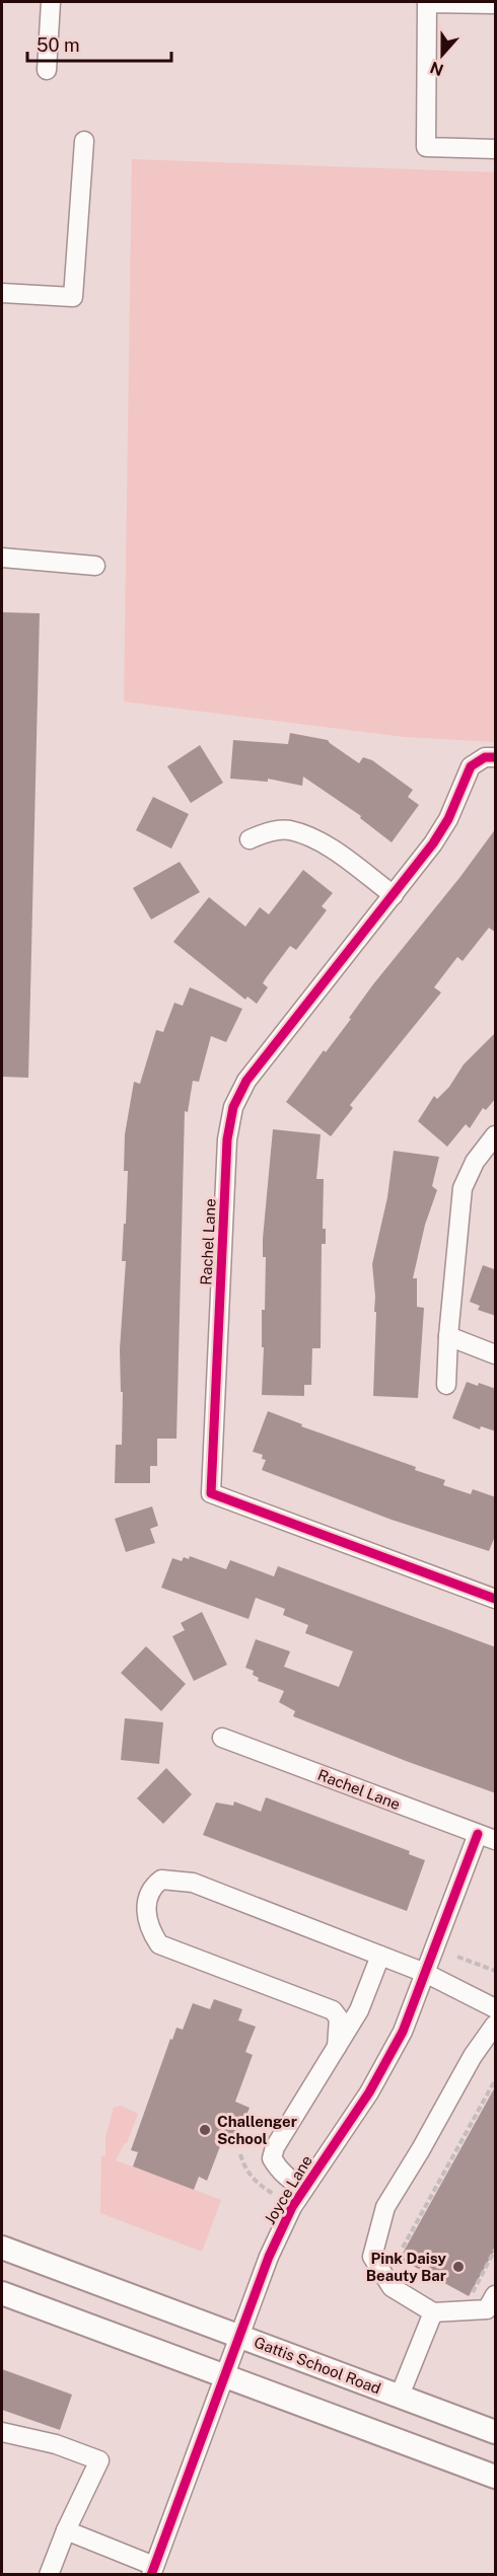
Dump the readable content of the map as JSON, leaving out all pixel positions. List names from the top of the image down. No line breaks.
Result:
{"streets":{"main road":["Gattis School Road"],"street":["Rachel Lane","Joyce Lane"]},"crossings":[["Rachel Lane","Joyce Lane"],["Joyce Lane","Gattis School Road"]],"places":["Challenger School","Pink Daisy Beauty Bar"],"scale_bar":"50 m","north":"bottom"}
